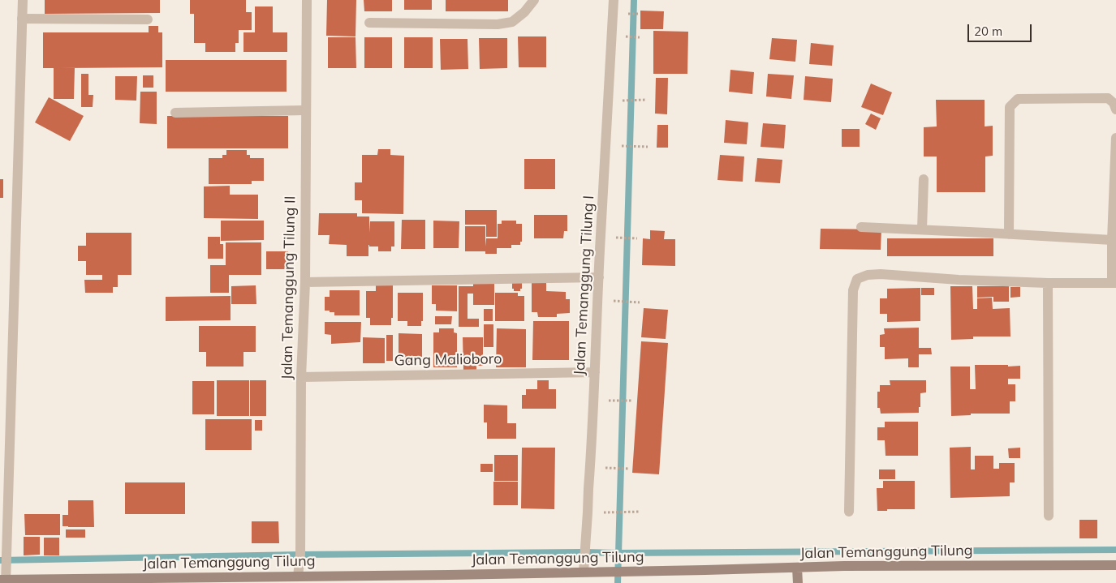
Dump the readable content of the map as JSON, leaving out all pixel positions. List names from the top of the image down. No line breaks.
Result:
{"streets":{"street":["Jalan Temanggung Tilung I","Jalan Temanggung Tilung II","Gang Malioboro","Jalan Temanggung Tilung"]},"crossings":[["Jalan Temanggung Tilung I","Gang Malioboro"],["Jalan Temanggung Tilung I","Jalan Temanggung Tilung"],["Jalan Temanggung Tilung II","Gang Malioboro"],["Jalan Temanggung Tilung II","Jalan Temanggung Tilung"]],"scale_bar":"20 m"}
